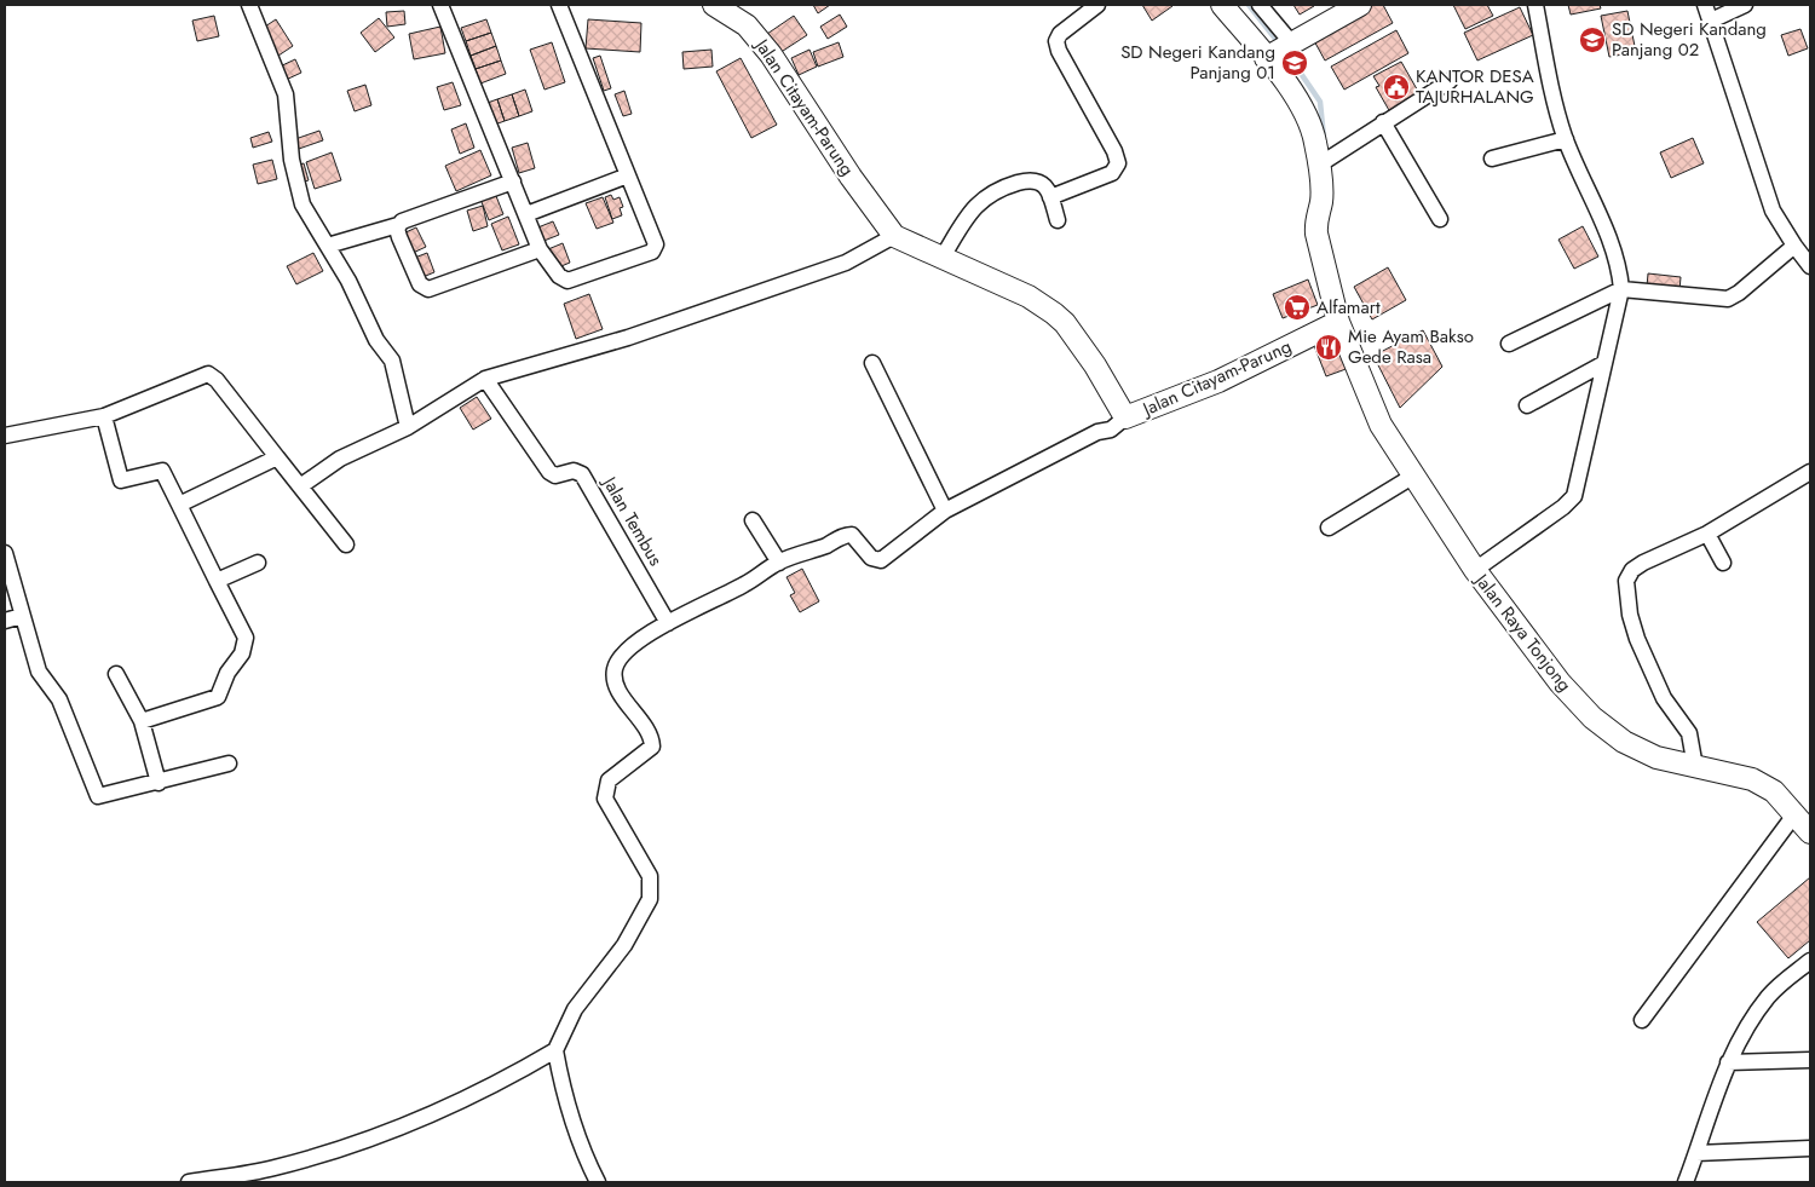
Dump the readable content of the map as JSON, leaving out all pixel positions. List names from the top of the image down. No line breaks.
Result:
{"streets":{"main road":["Jalan Citayam-Parung","Jalan Raya Tonjong"],"street":["Jalan Tembus"]},"crossings":[["Jalan Citayam-Parung","Jalan Raya Tonjong"]],"places":{"school or university":["SD Negeri Kandang Panjang 02","SD Negeri Kandang Panjang 01"],"public building":["KANTOR DESA TAJURHALANG"],"supermarket":["Alfamart"],"restaurant":["Mie Ayam Bakso Gede Rasa"]}}
